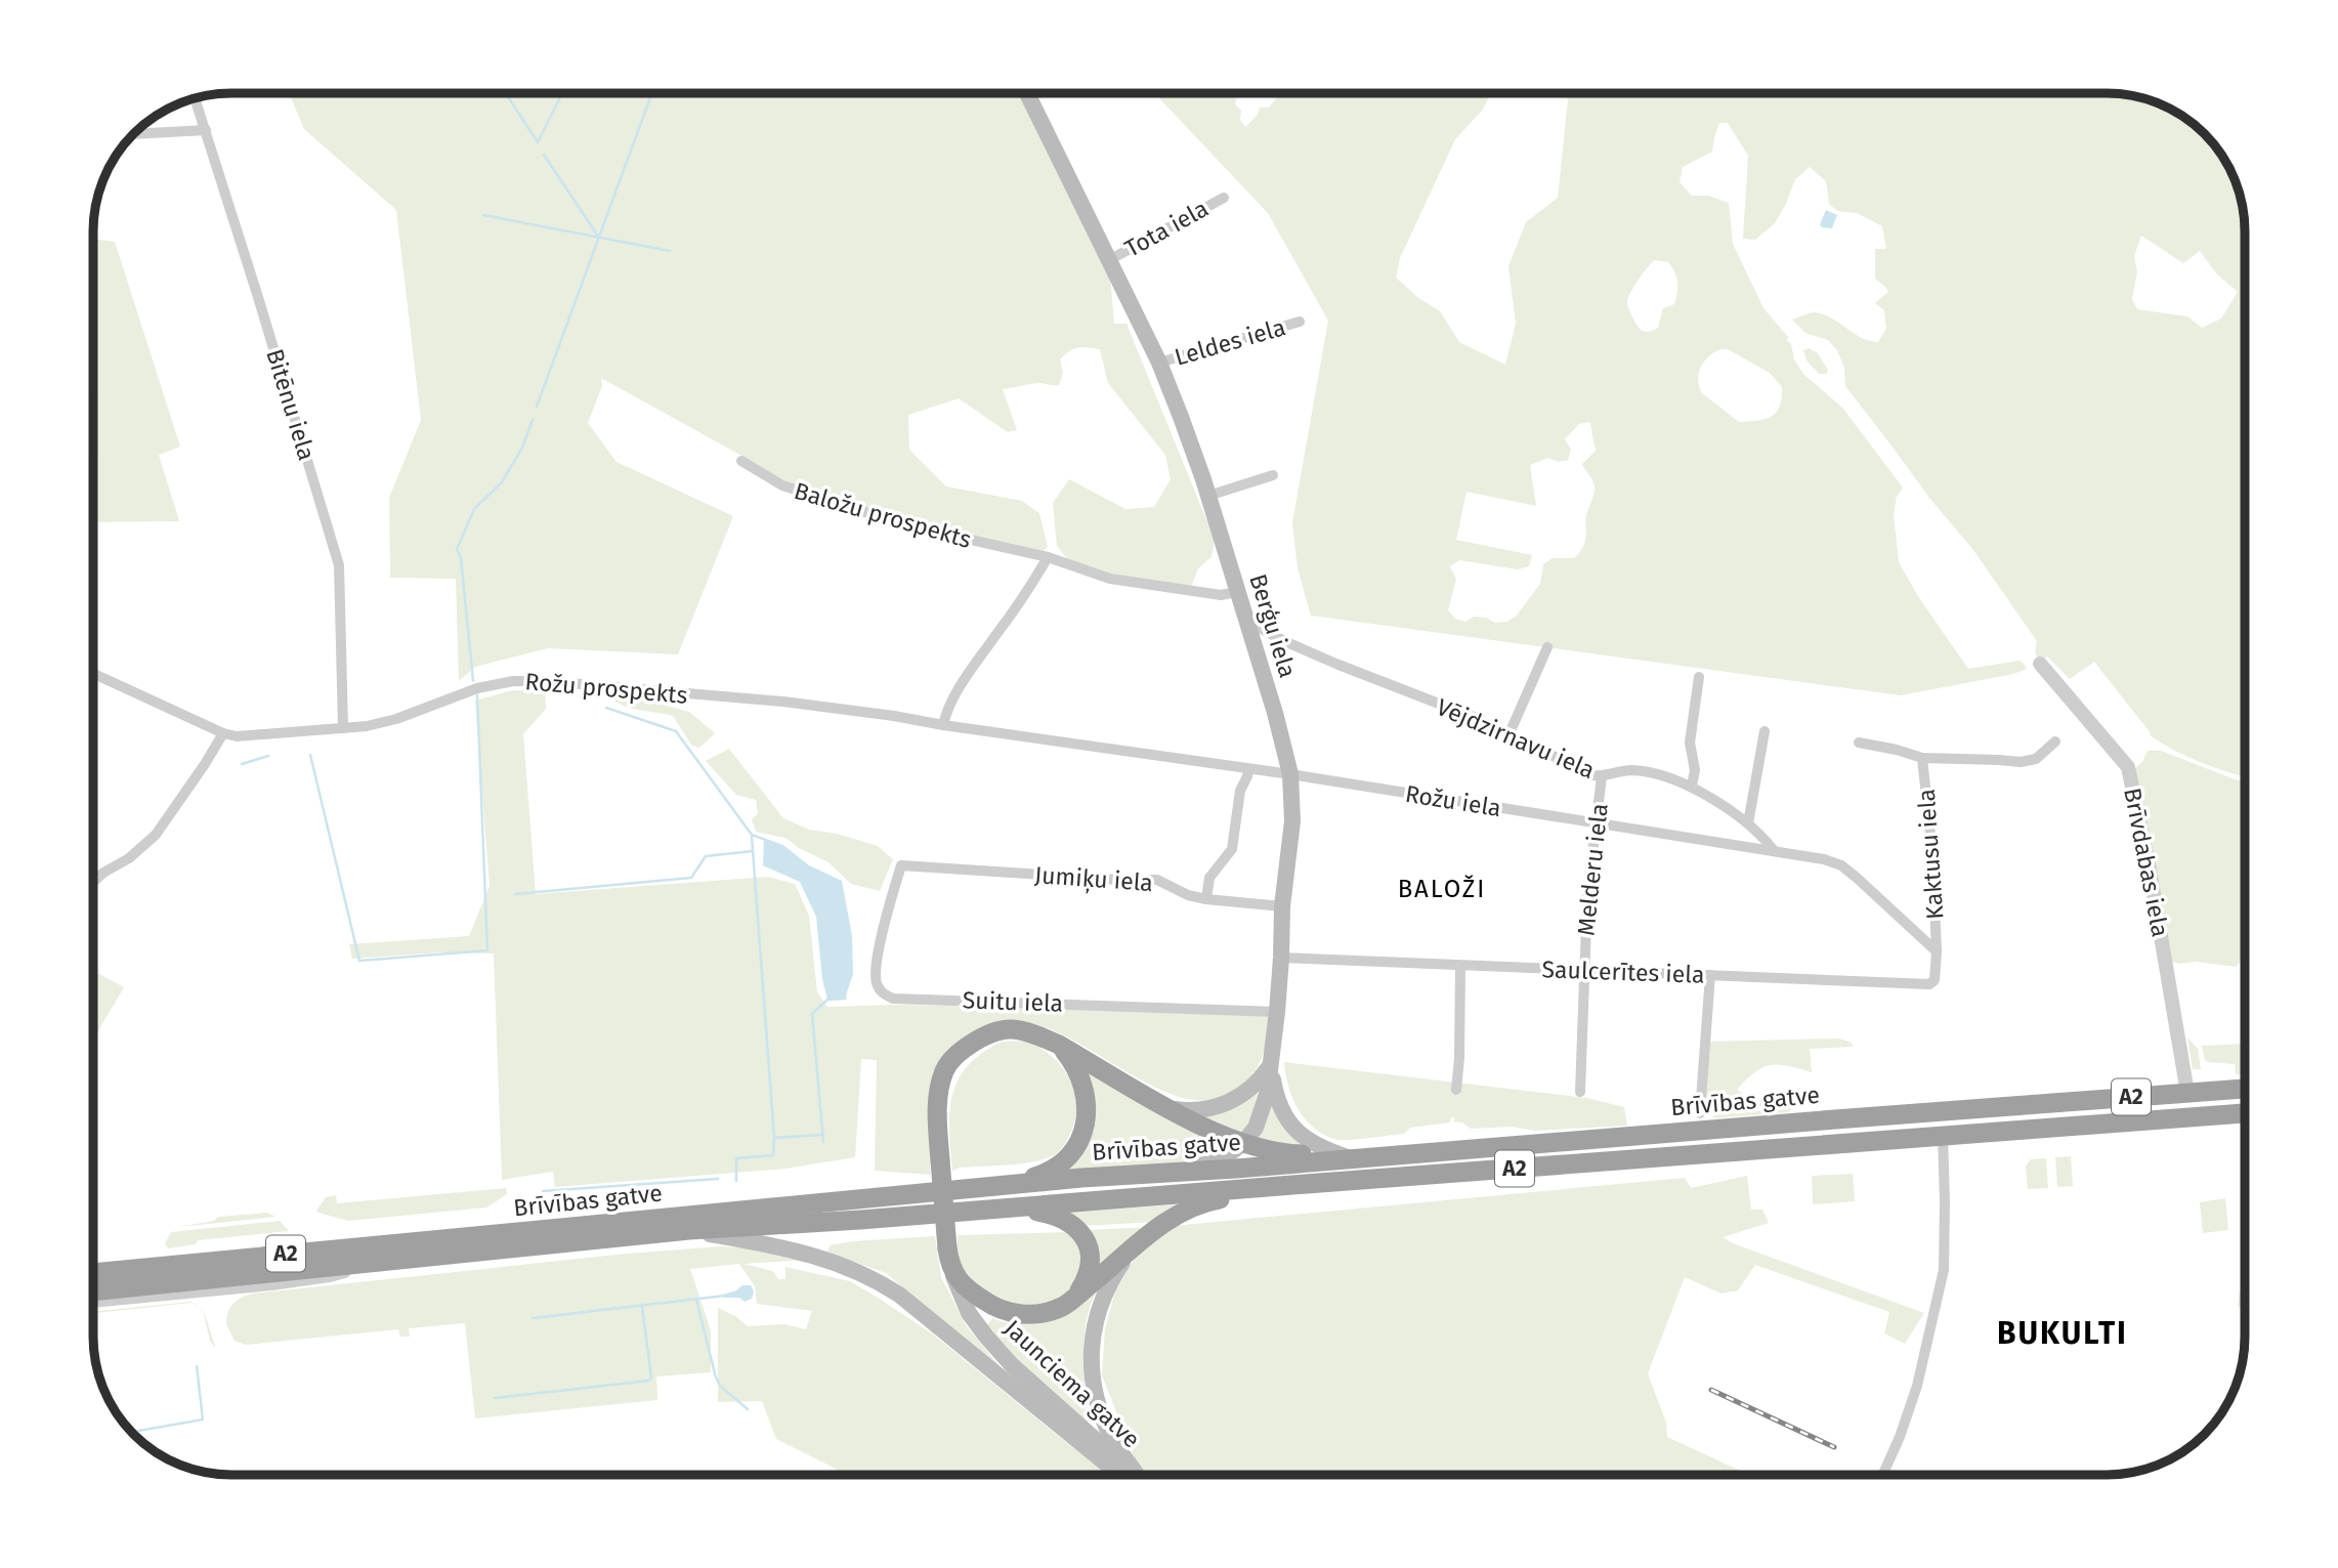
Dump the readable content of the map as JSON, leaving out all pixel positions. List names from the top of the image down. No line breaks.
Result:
{"streets":{"highway":["A2","Brīvības gatve"],"main road":["Berģu iela","Jaunciema gatve"],"street":["Tota iela","Leldes iela","Bitēnu iela","Baložu prospekts","Rožu prospekts","Vējdzirnavu iela","Rožu iela","Kaktusu iela","Brīvdabas iela","Melderu iela","Jumiķu iela","Saulcerītes iela","Suitu iela"]},"crossings":[["Tota iela","Berģu iela"],["Leldes iela","Berģu iela"],["Bitēnu iela","Rožu prospekts"],["Berģu iela","Vējdzirnavu iela"],["Berģu iela","Rožu iela"],["Berģu iela","Jumiķu iela"],["Berģu iela","Saulcerītes iela"],["Berģu iela","Suitu iela"],["Rožu prospekts","Rožu iela"],["Vējdzirnavu iela","Rožu iela"],["Vējdzirnavu iela","Melderu iela"],["Rožu iela","Kaktusu iela"],["Rožu iela","Melderu iela"],["Rožu iela","Saulcerītes iela"],["Kaktusu iela","Saulcerītes iela"],["Brīvdabas iela","Brīvības gatve"],["Melderu iela","Saulcerītes iela"],["Jumiķu iela","Suitu iela"]],"districts":["BALOŽI","BUKULTI"]}
